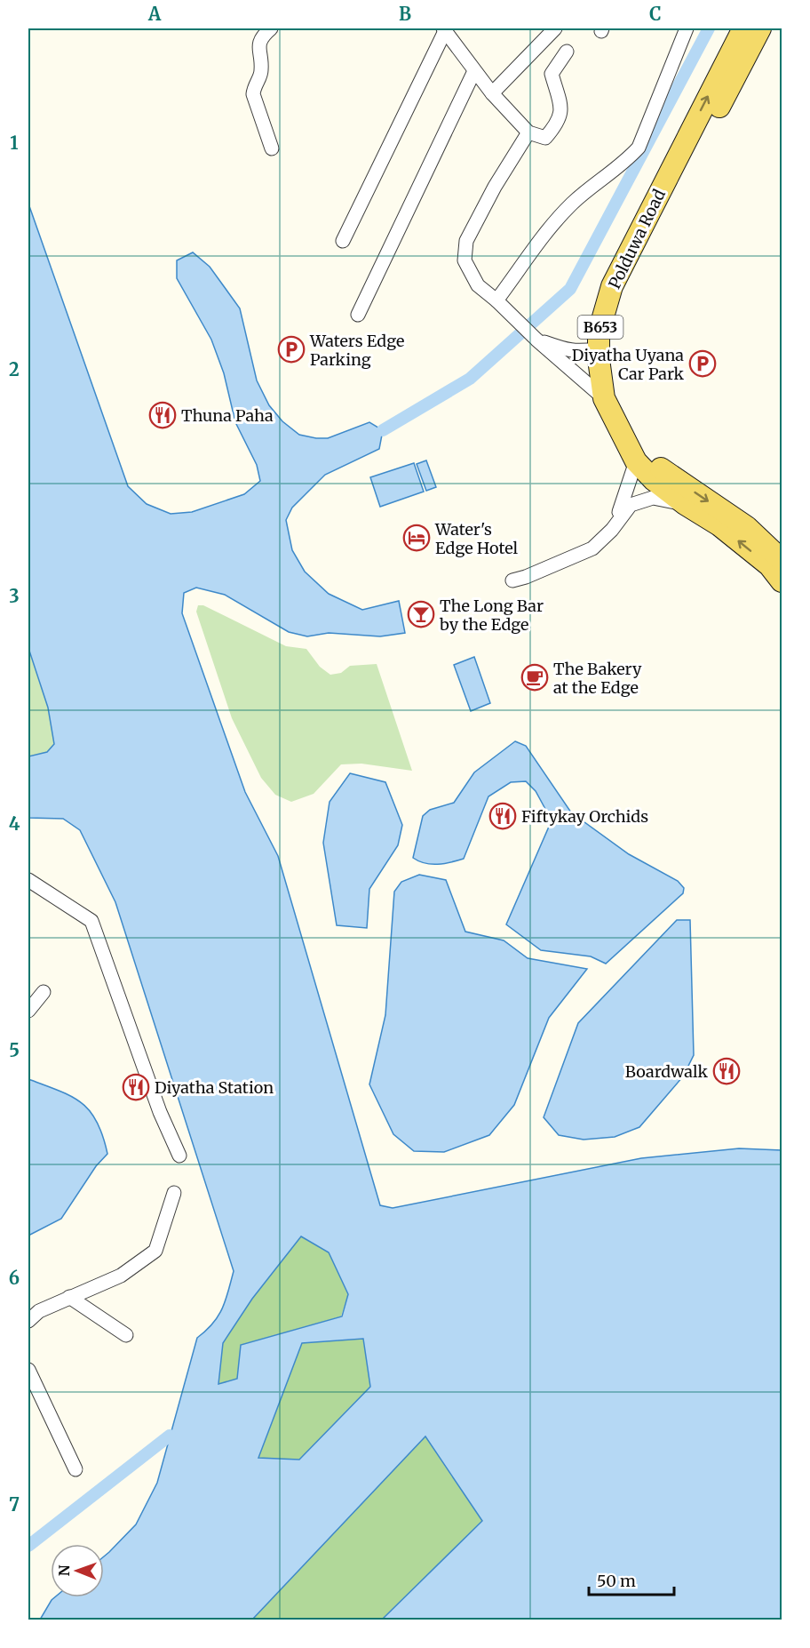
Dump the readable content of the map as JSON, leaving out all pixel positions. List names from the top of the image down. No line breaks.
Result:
{"streets":{"main road":["Polduwa Road","B653"]},"places":{"parking":["Waters Edge Parking","Diyatha Uyana Car Park"],"restaurant":["Thuna Paha","Fiftykay Orchids","Boardwalk","Diyatha Station"],"hotel":["Water's Edge Hotel"],"bar":["The Long Bar by the Edge"],"cafe":["The Bakery at the Edge"]},"scale_bar":"50 m","north":"left","grid":{"columns":["A","B","C"],"rows":["1","2","3","4","5","6","7"]}}
